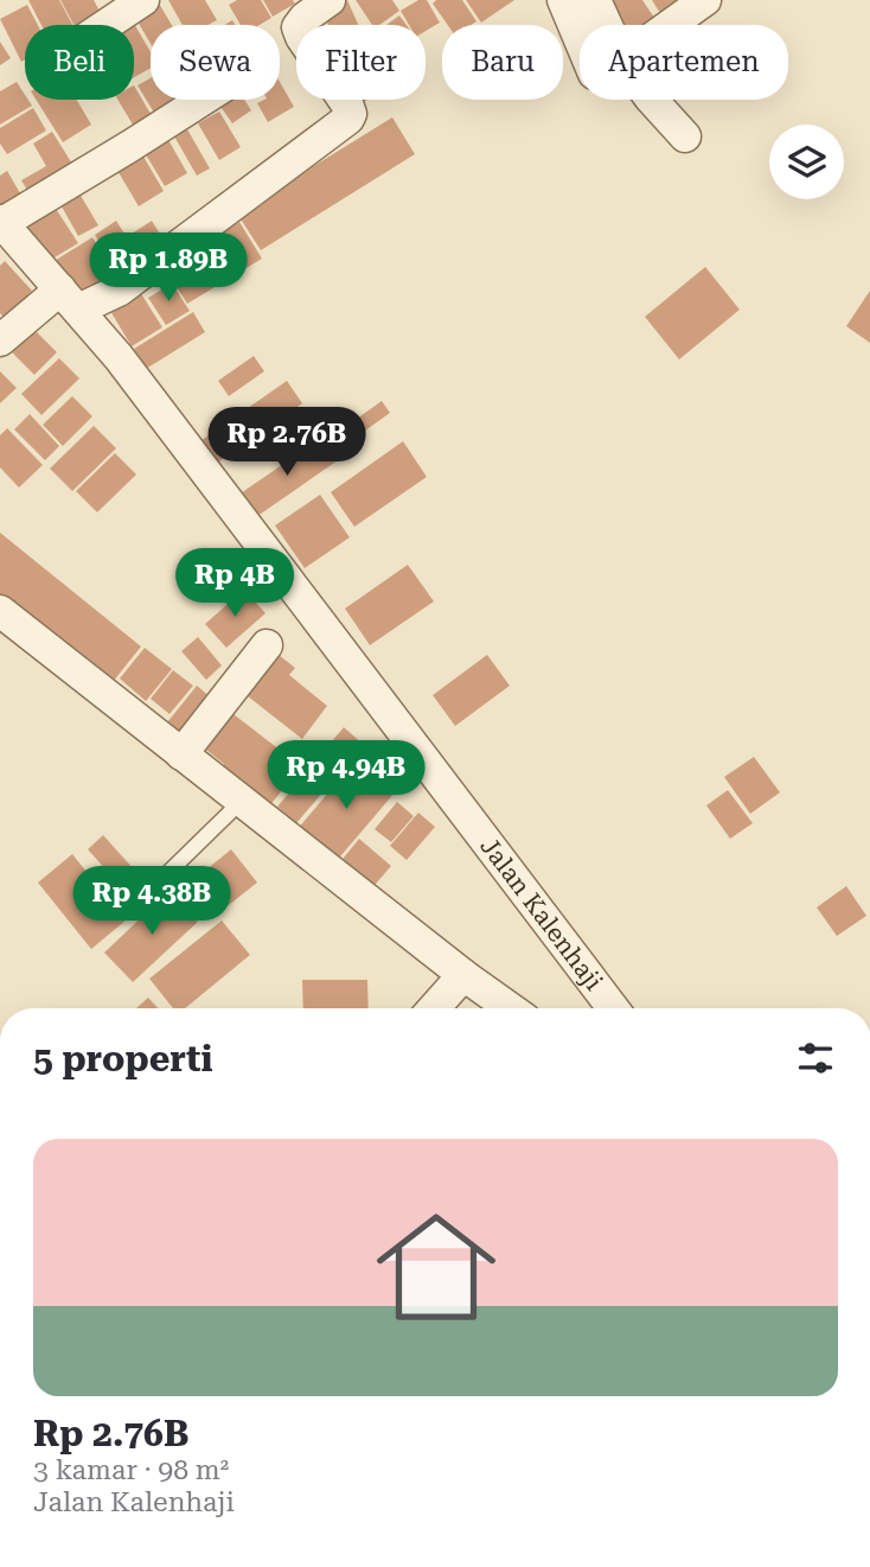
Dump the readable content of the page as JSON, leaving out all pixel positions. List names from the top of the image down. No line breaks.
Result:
{"streets":{"street":["Jalan Kalenhaji"]},"page":{"chip":["Beli","Sewa","Filter","Baru","Apartemen"],"price":["Rp 1.89B","Rp 2.76B","Rp 4B","Rp 4.94B","Rp 4.38B"],"heading":"5 properti","list":[{"name":"Rp 2.76B","note":"3 kamar · 98 m² · Jalan Kalenhaji"}]}}
